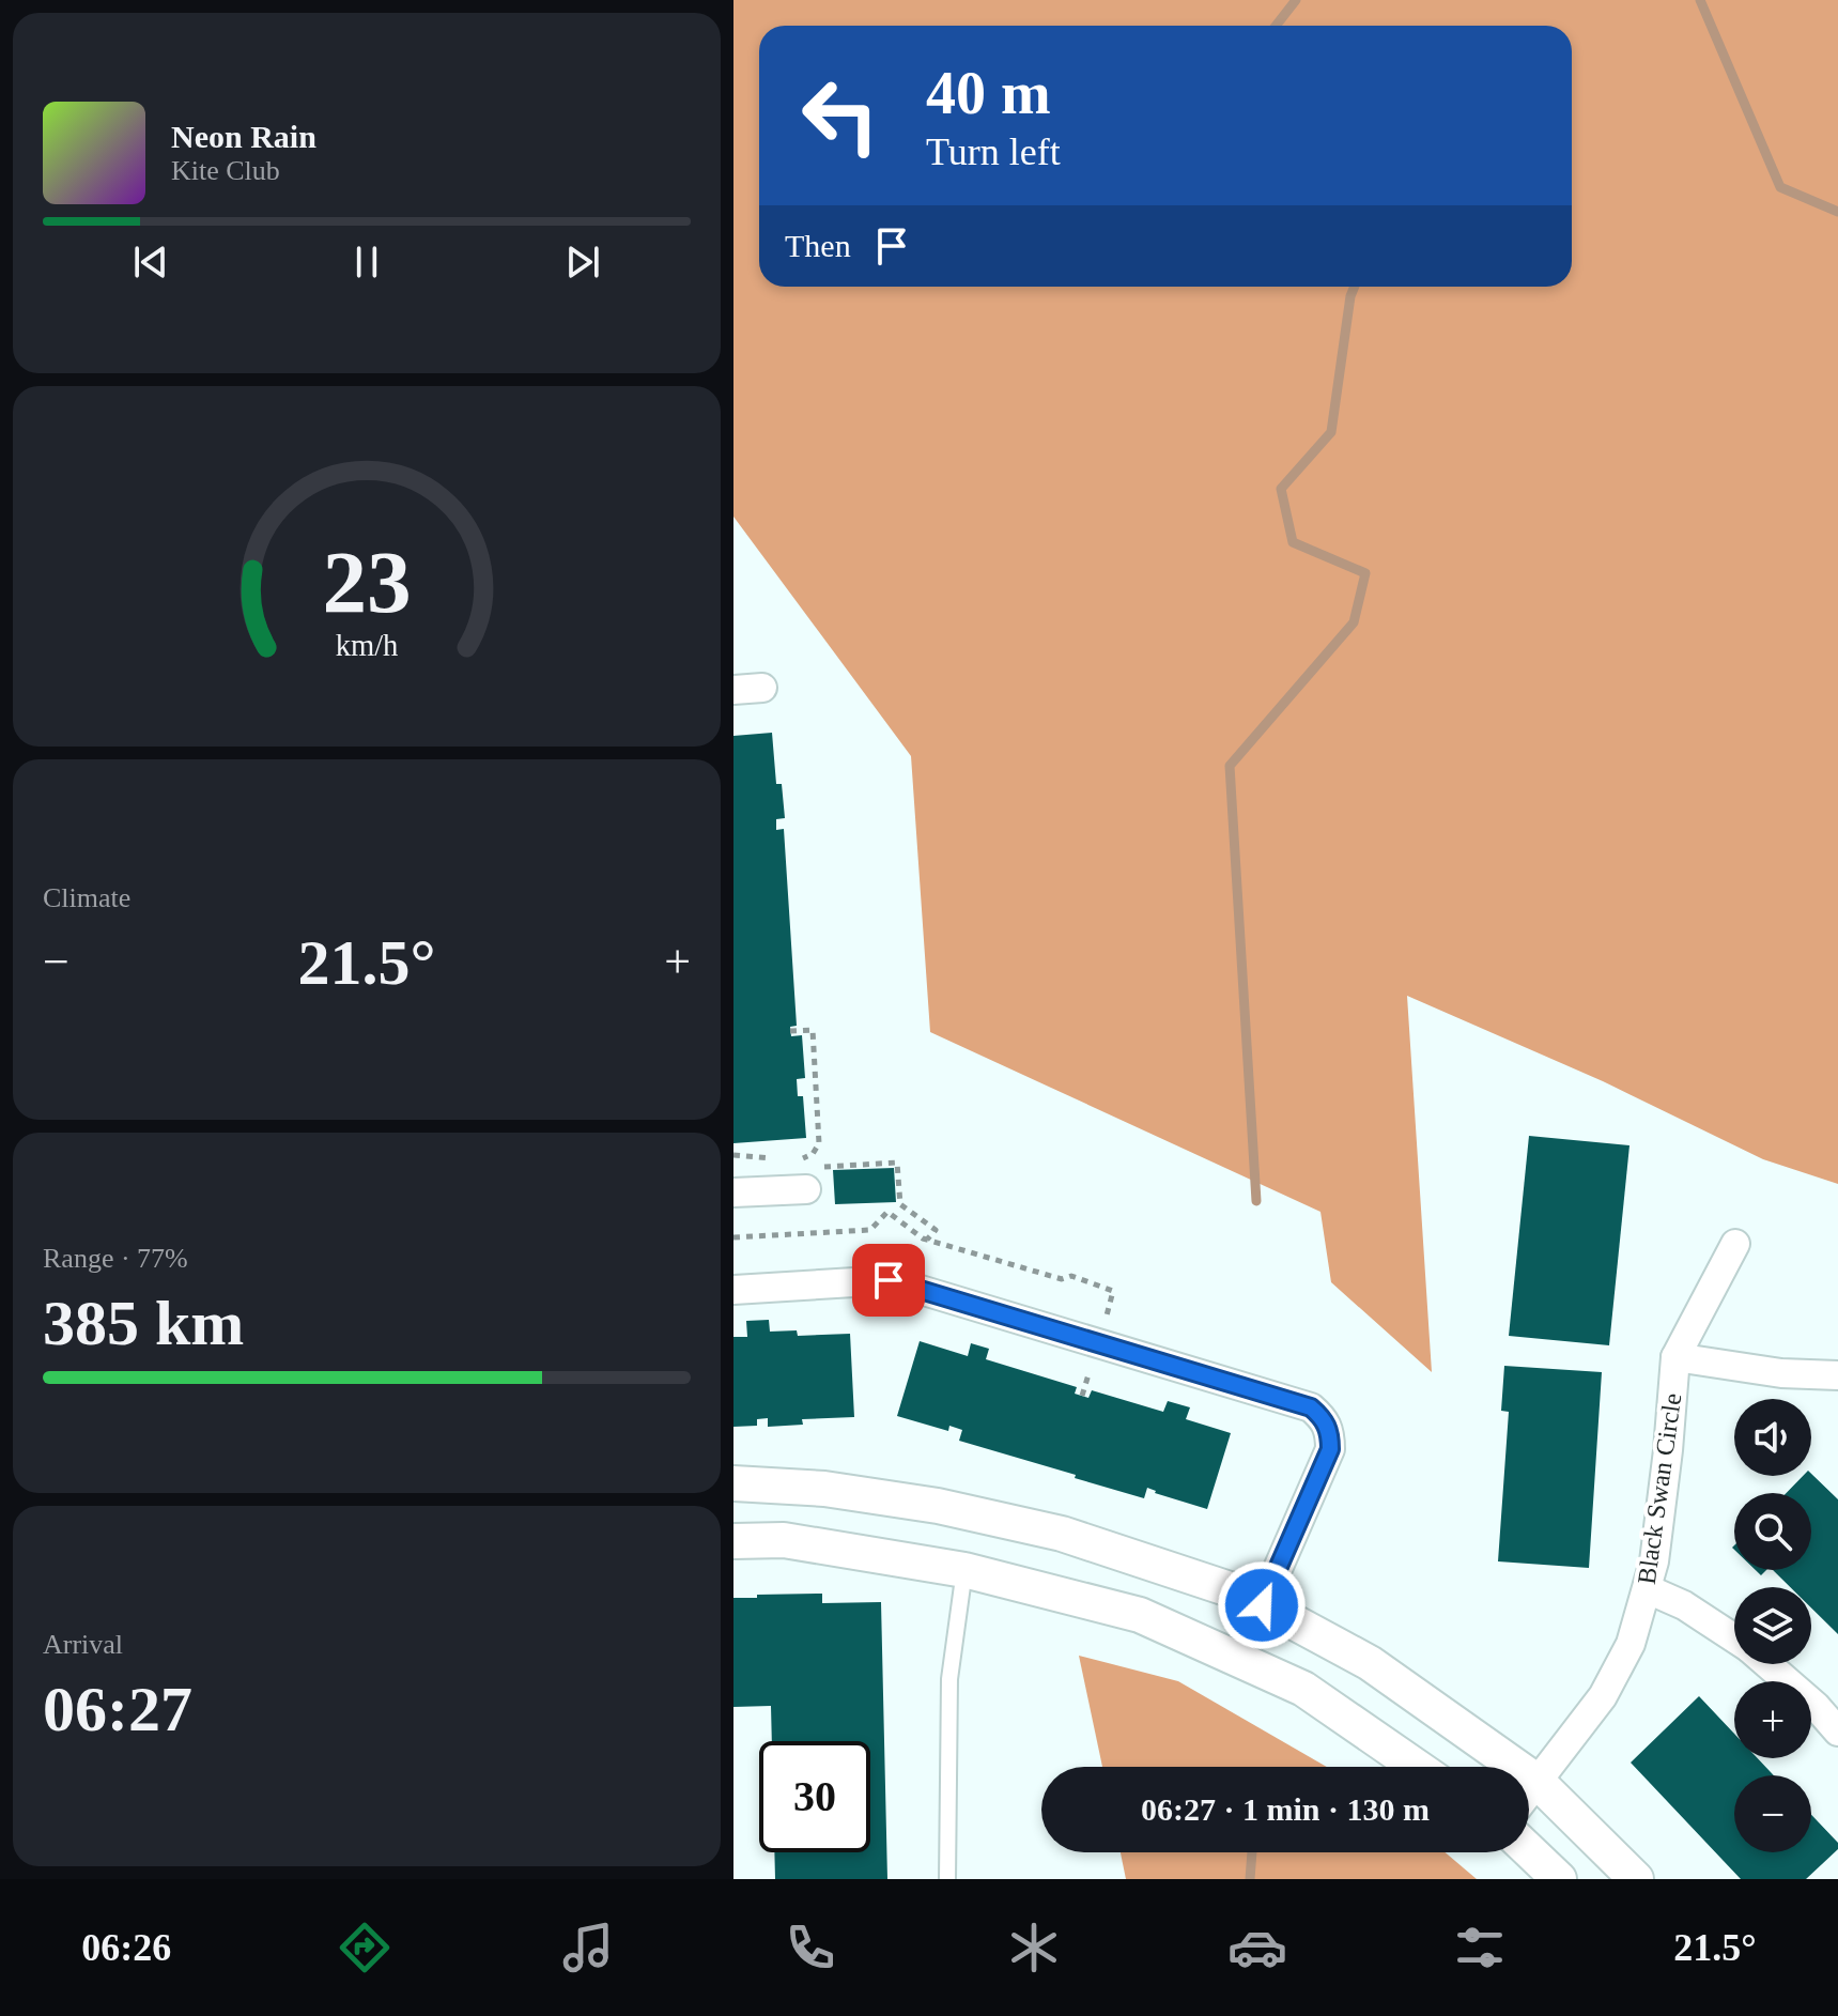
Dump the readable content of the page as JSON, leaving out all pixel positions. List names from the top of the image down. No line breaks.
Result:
{"streets":{"street":["Black Swan Circle"]},"page":{"turn":["40 m","Turn left"],"song":["Neon Rain","Kite Club"],"then":"Then","tile":["Climate",["Range · 77%","385 km"],["Arrival","06:27"]],"heat":["−","21.5°","+"],"map_buttons":["+","−"],"limit":"30","trip":"06:27 · 1 min · 130 m","tabs":["06:26","21.5°"],"gauge":["23","km/h"]}}
